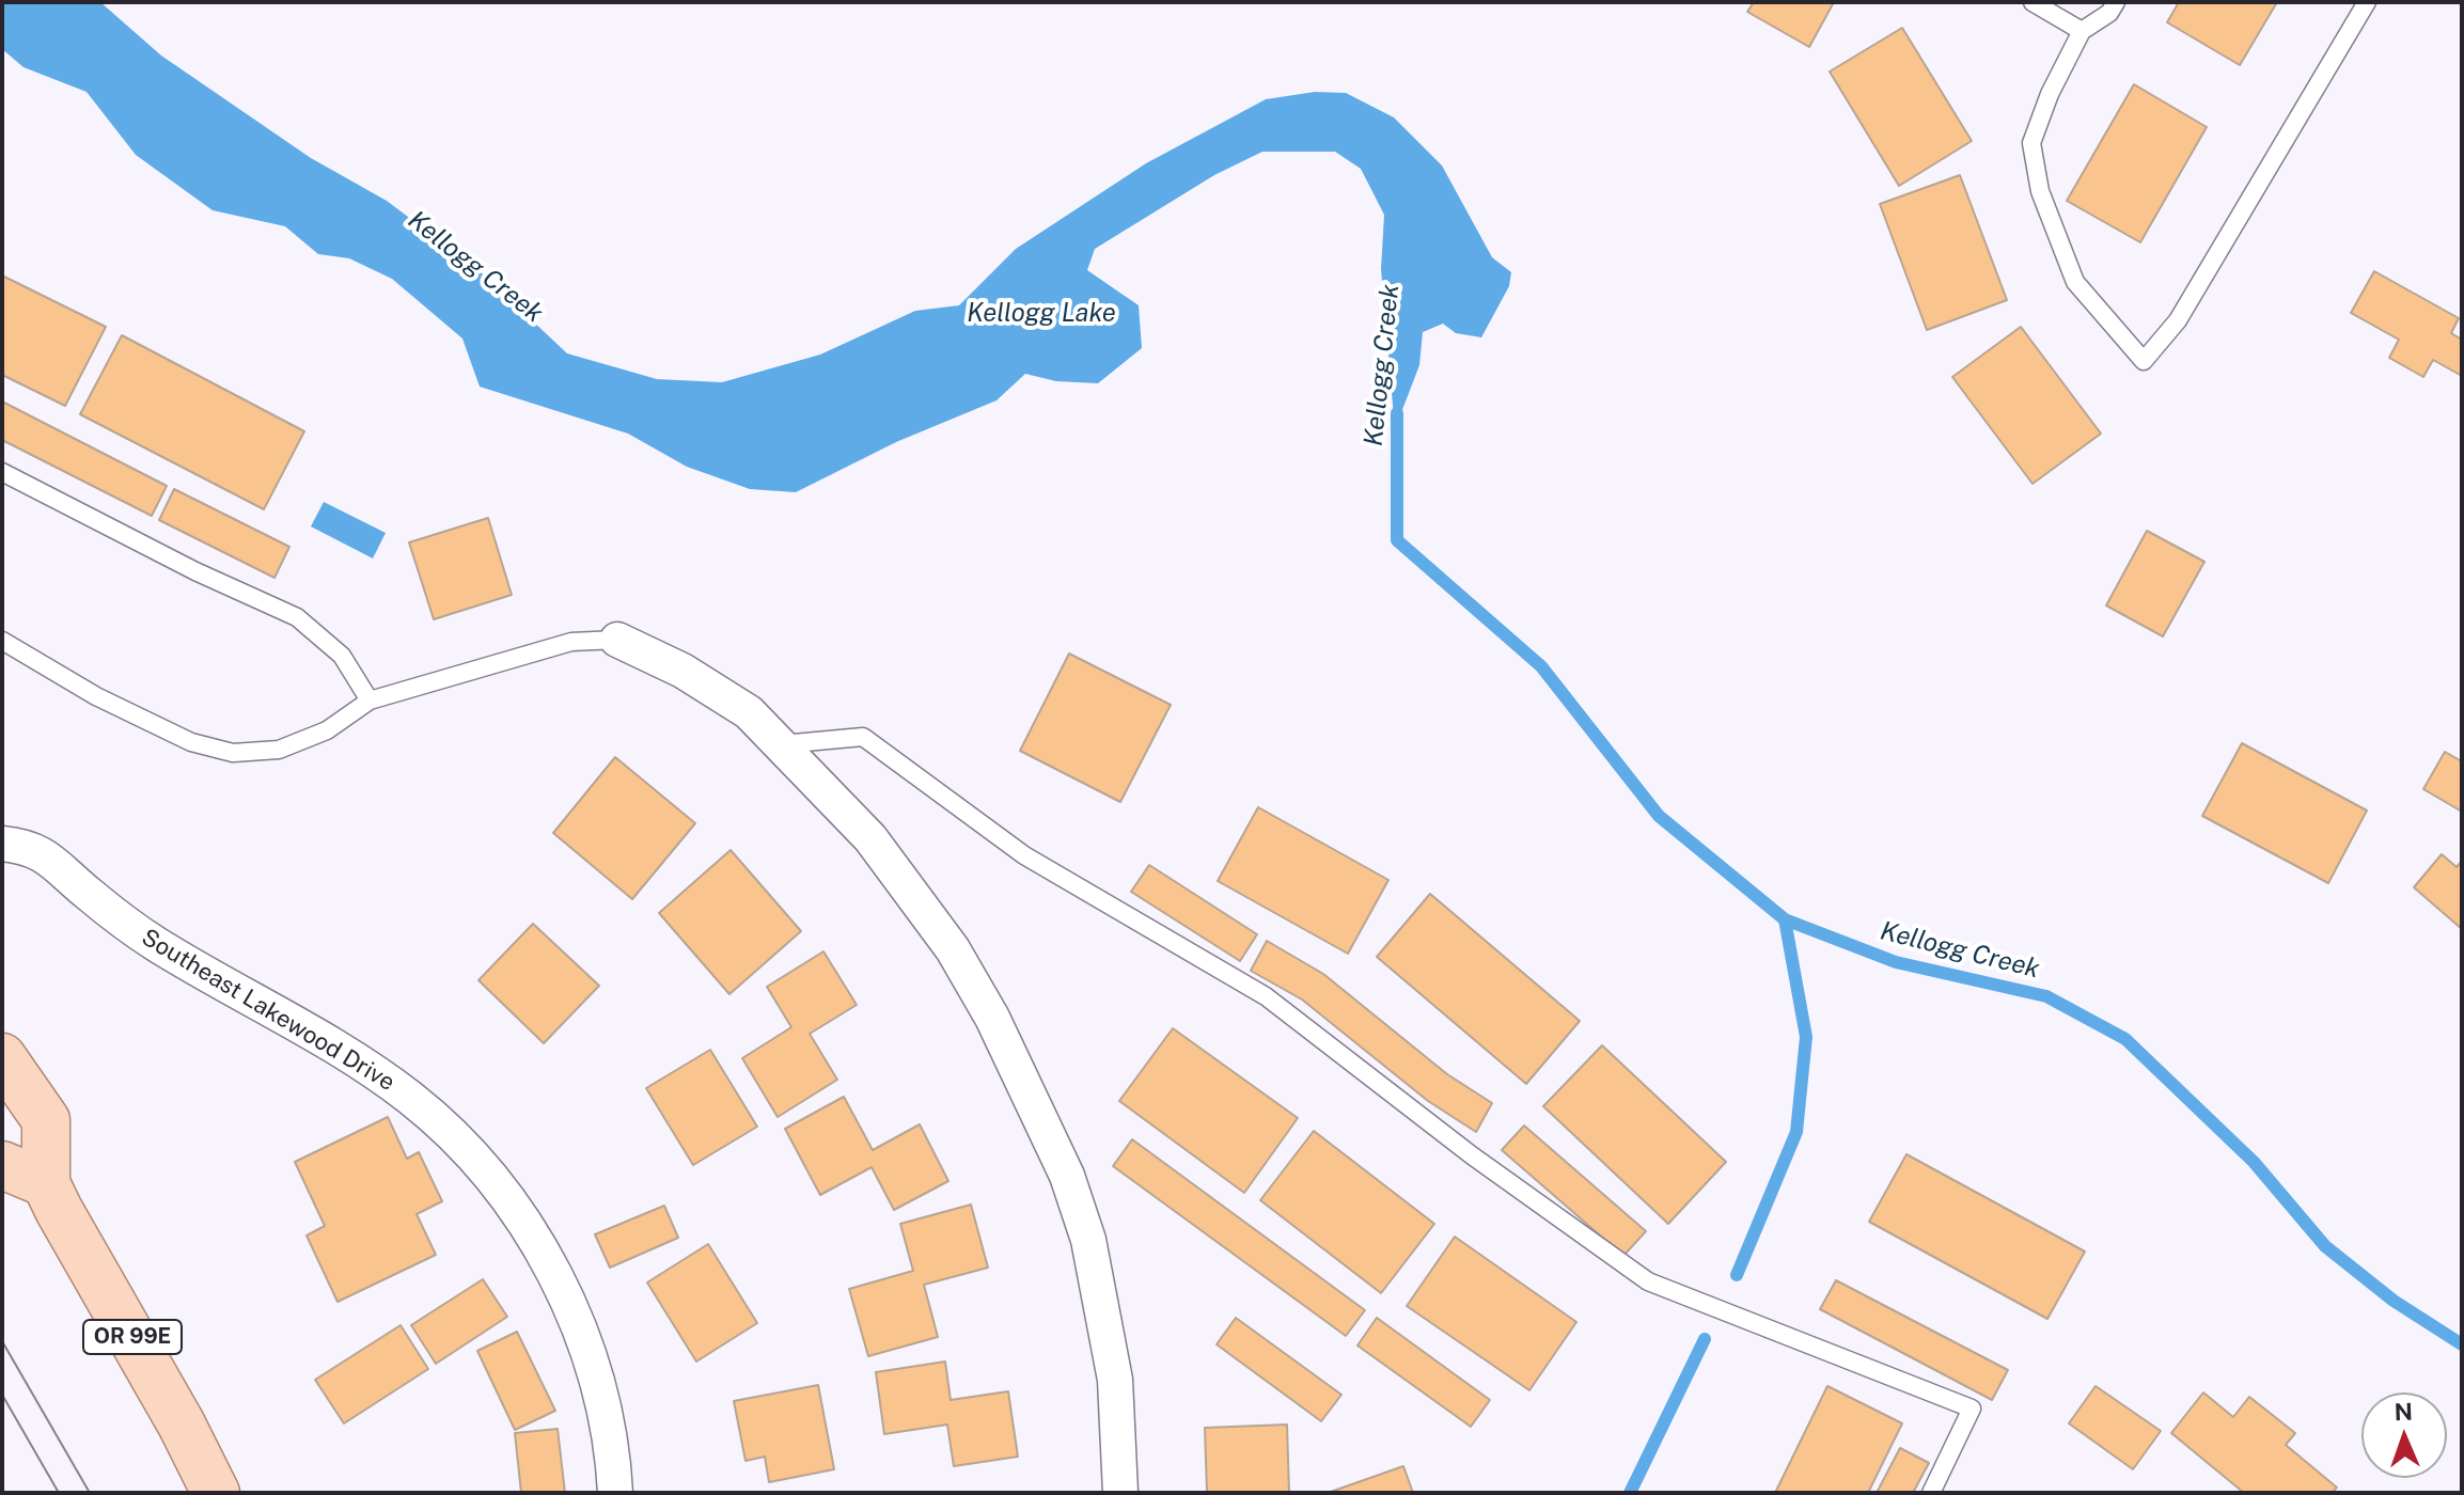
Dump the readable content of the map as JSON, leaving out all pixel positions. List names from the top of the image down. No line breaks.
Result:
{"streets":{"main road":["OR 99E"],"street":["Southeast Lakewood Drive"]},"water":["Kellogg Creek","Kellogg Lake"],"north":"top"}
